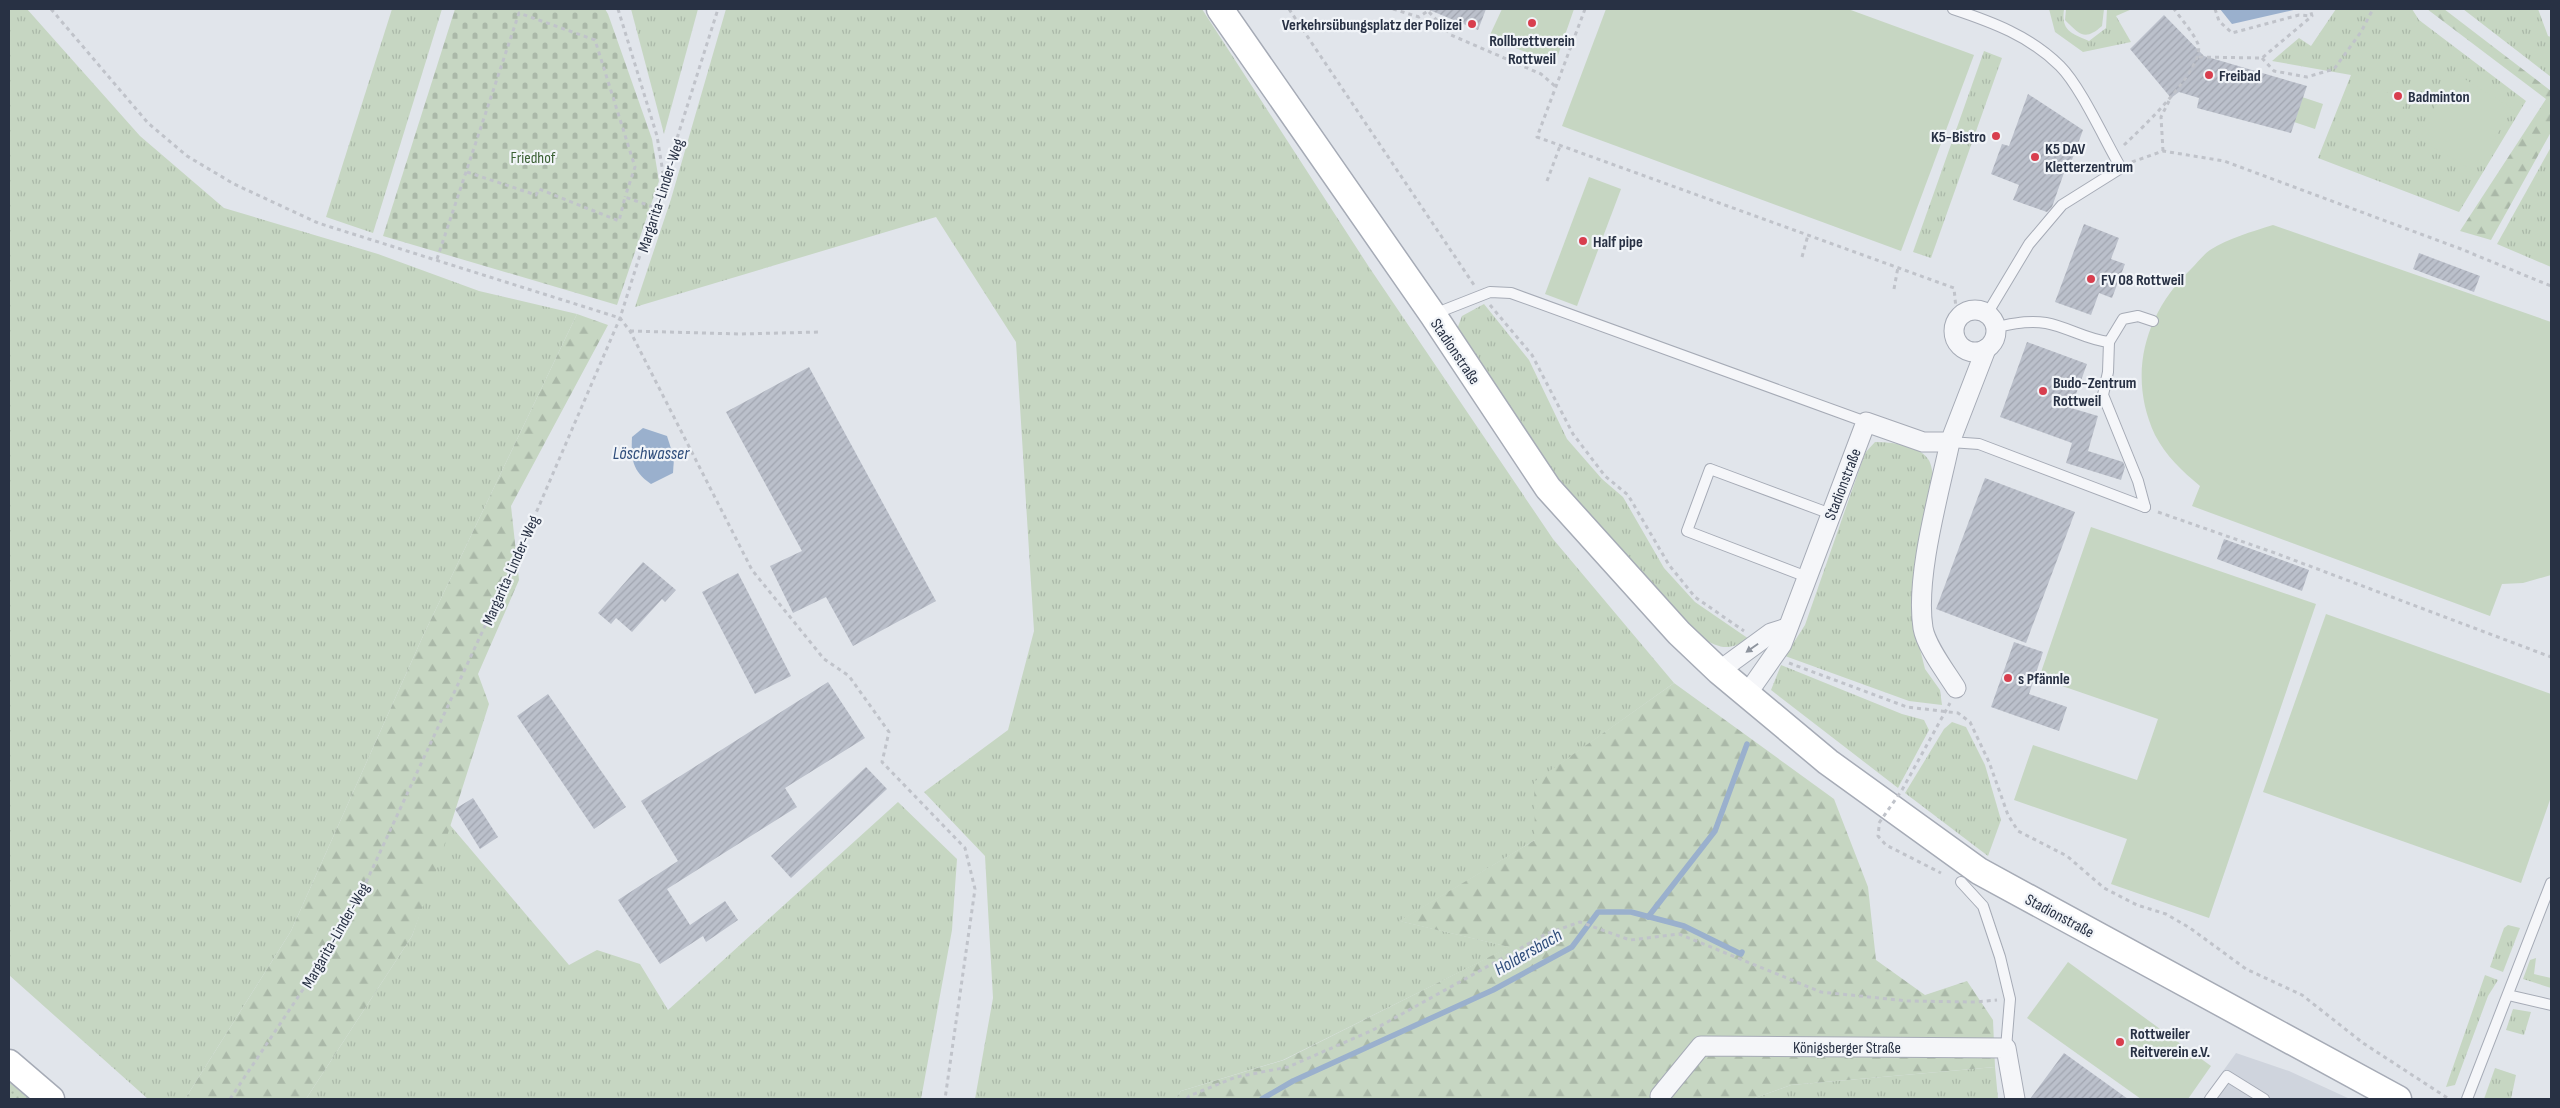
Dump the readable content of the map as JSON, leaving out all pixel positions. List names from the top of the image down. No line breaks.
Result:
{"streets":{"street":["Stadionstraße","Königsberger Straße"],"path":["Margarita-Linder-Weg"]},"water":["Löschwasser","Holdersbach"],"parks":["Friedhof"],"places":["Rollbrettverein Rottweil","Verkehrsübungsplatz der Polizei","Freibad","Badminton","K5-Bistro","K5 DAV Kletterzentrum","Half pipe","FV 08 Rottweil","Budo-Zentrum Rottweil","s Pfännle","Rottweiler Reitverein e.V."]}
